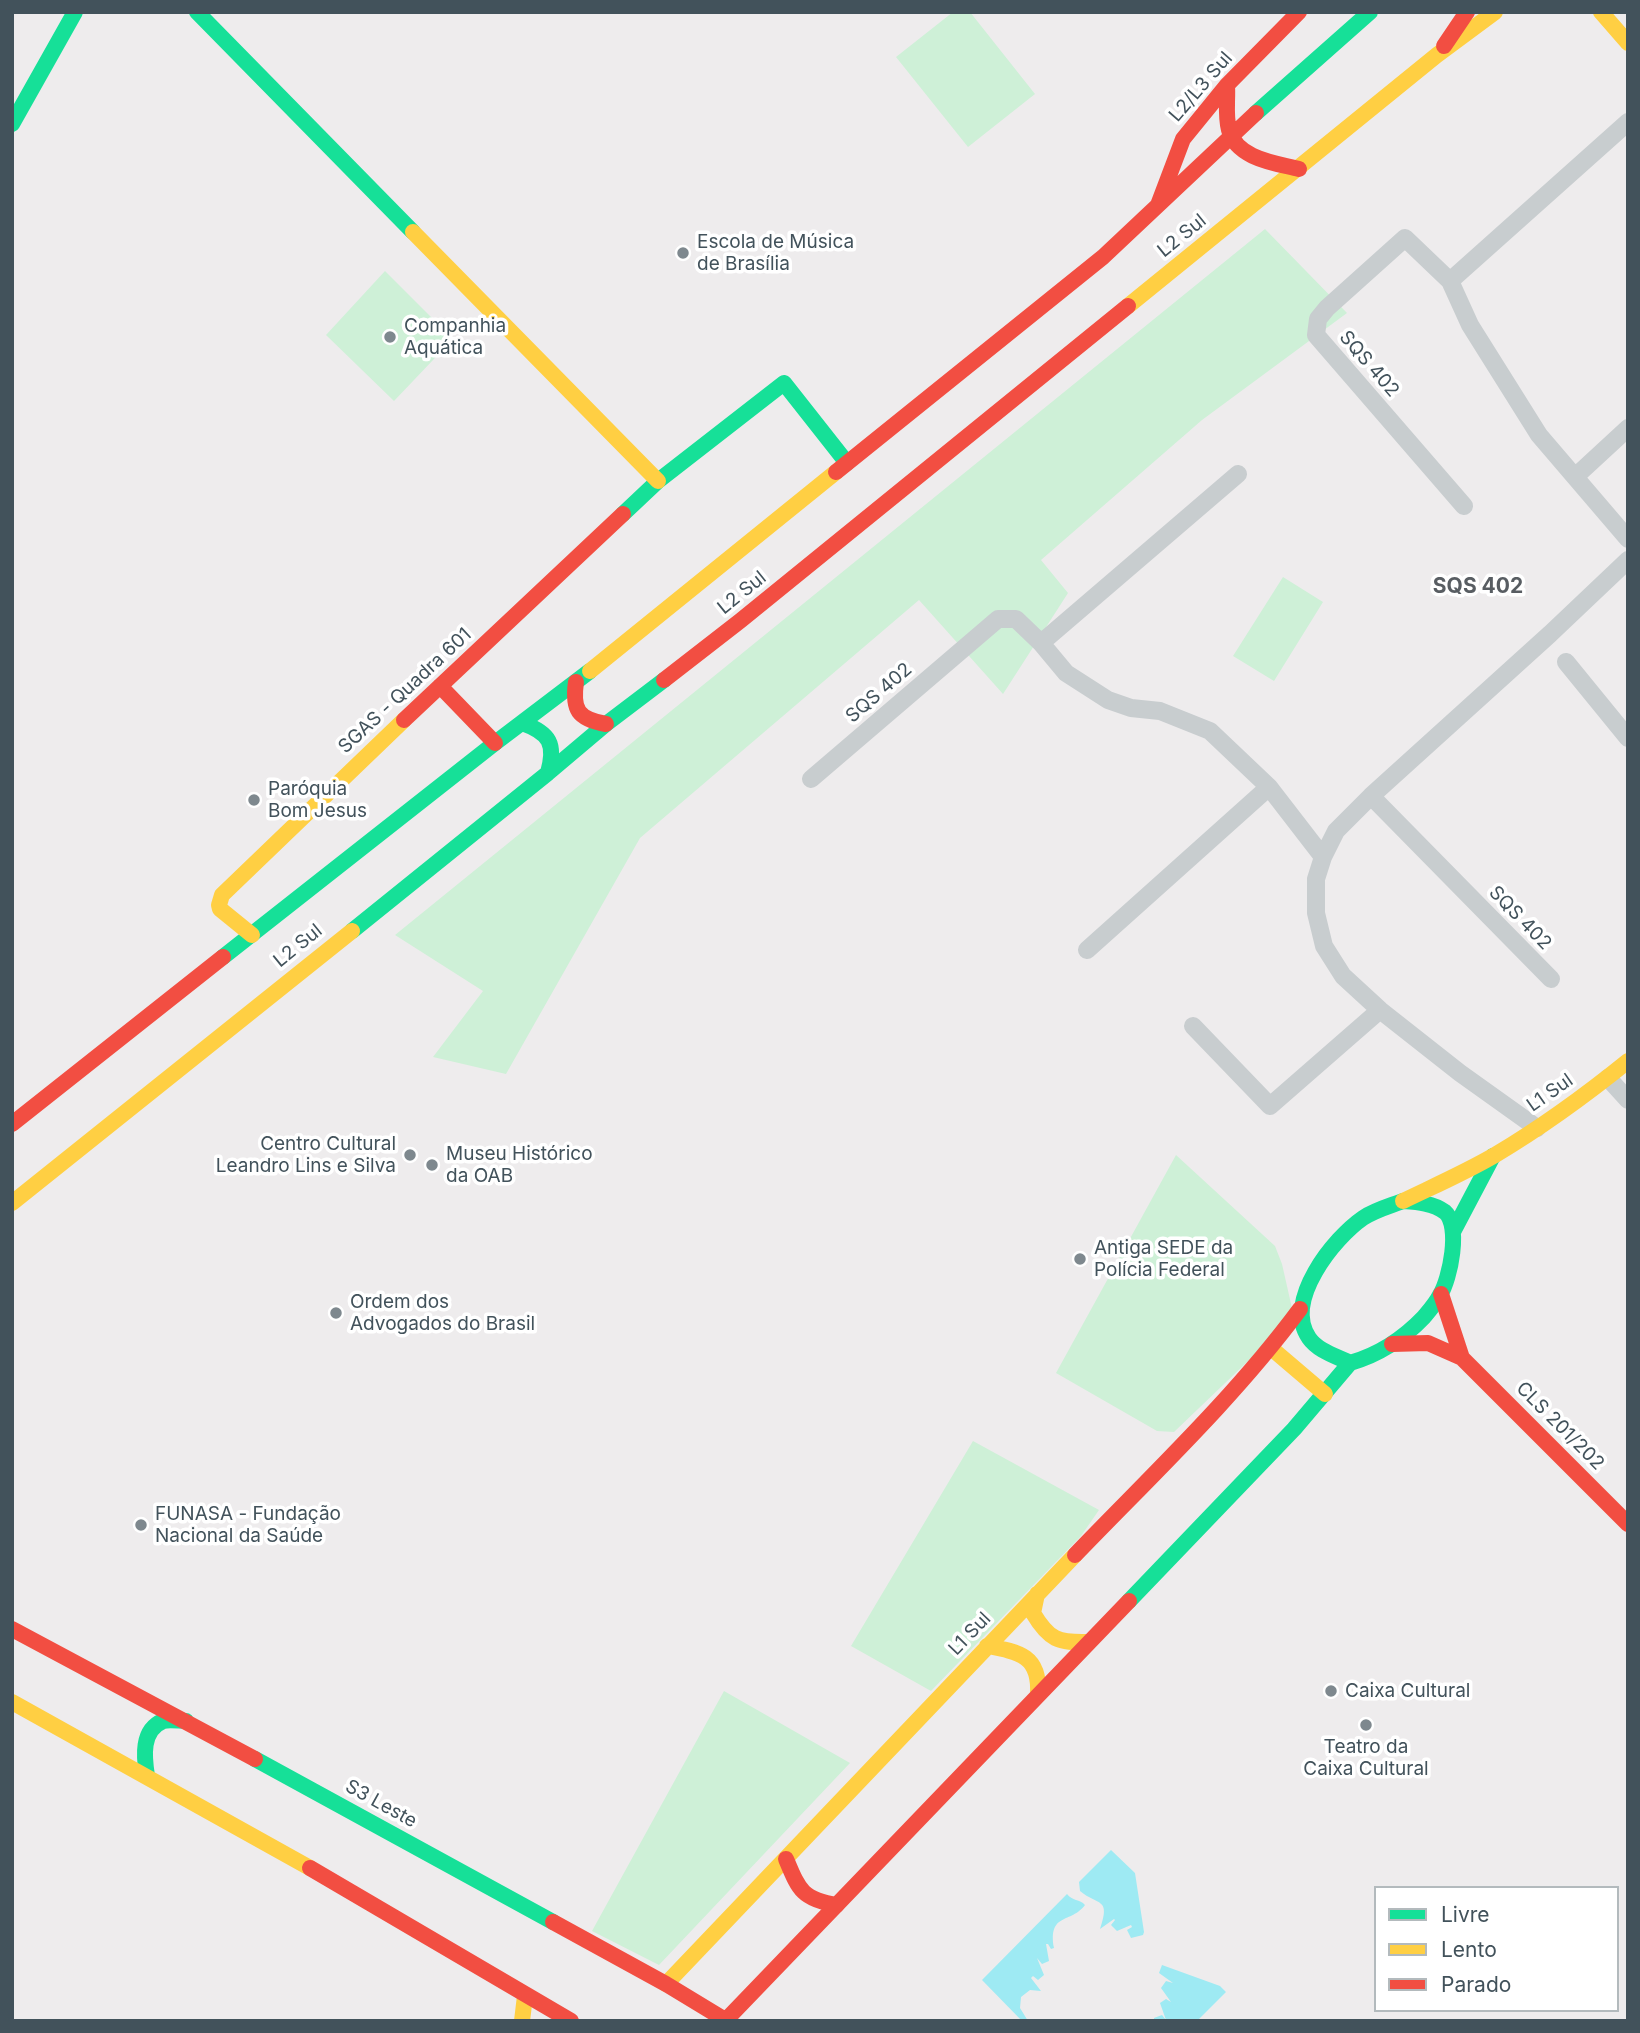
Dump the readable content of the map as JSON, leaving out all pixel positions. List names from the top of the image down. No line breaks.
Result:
{"streets":{"main road":["L2/L3 Sul","L2 Sul","SGAS - Quadra 601","L1 Sul","CLS 201/202","S3 Leste"],"street":["SQS 402"]},"crossings":[["L2/L3 Sul","L2 Sul"],["L2 Sul","SGAS - Quadra 601"],["L1 Sul","CLS 201/202"],["L1 Sul","S3 Leste"]],"districts":["SQS 402"],"places":["Escola de Música de Brasília","Companhia Aquática","Paróquia Bom Jesus","Centro Cultural Leandro Lins e Silva","Museu Histórico da OAB","Antiga SEDE da Polícia Federal","Ordem dos Advogados do Brasil","FUNASA - Fundação Nacional da Saúde","Caixa Cultural","Teatro da Caixa Cultural"],"legend":["Livre","Lento","Parado"]}
